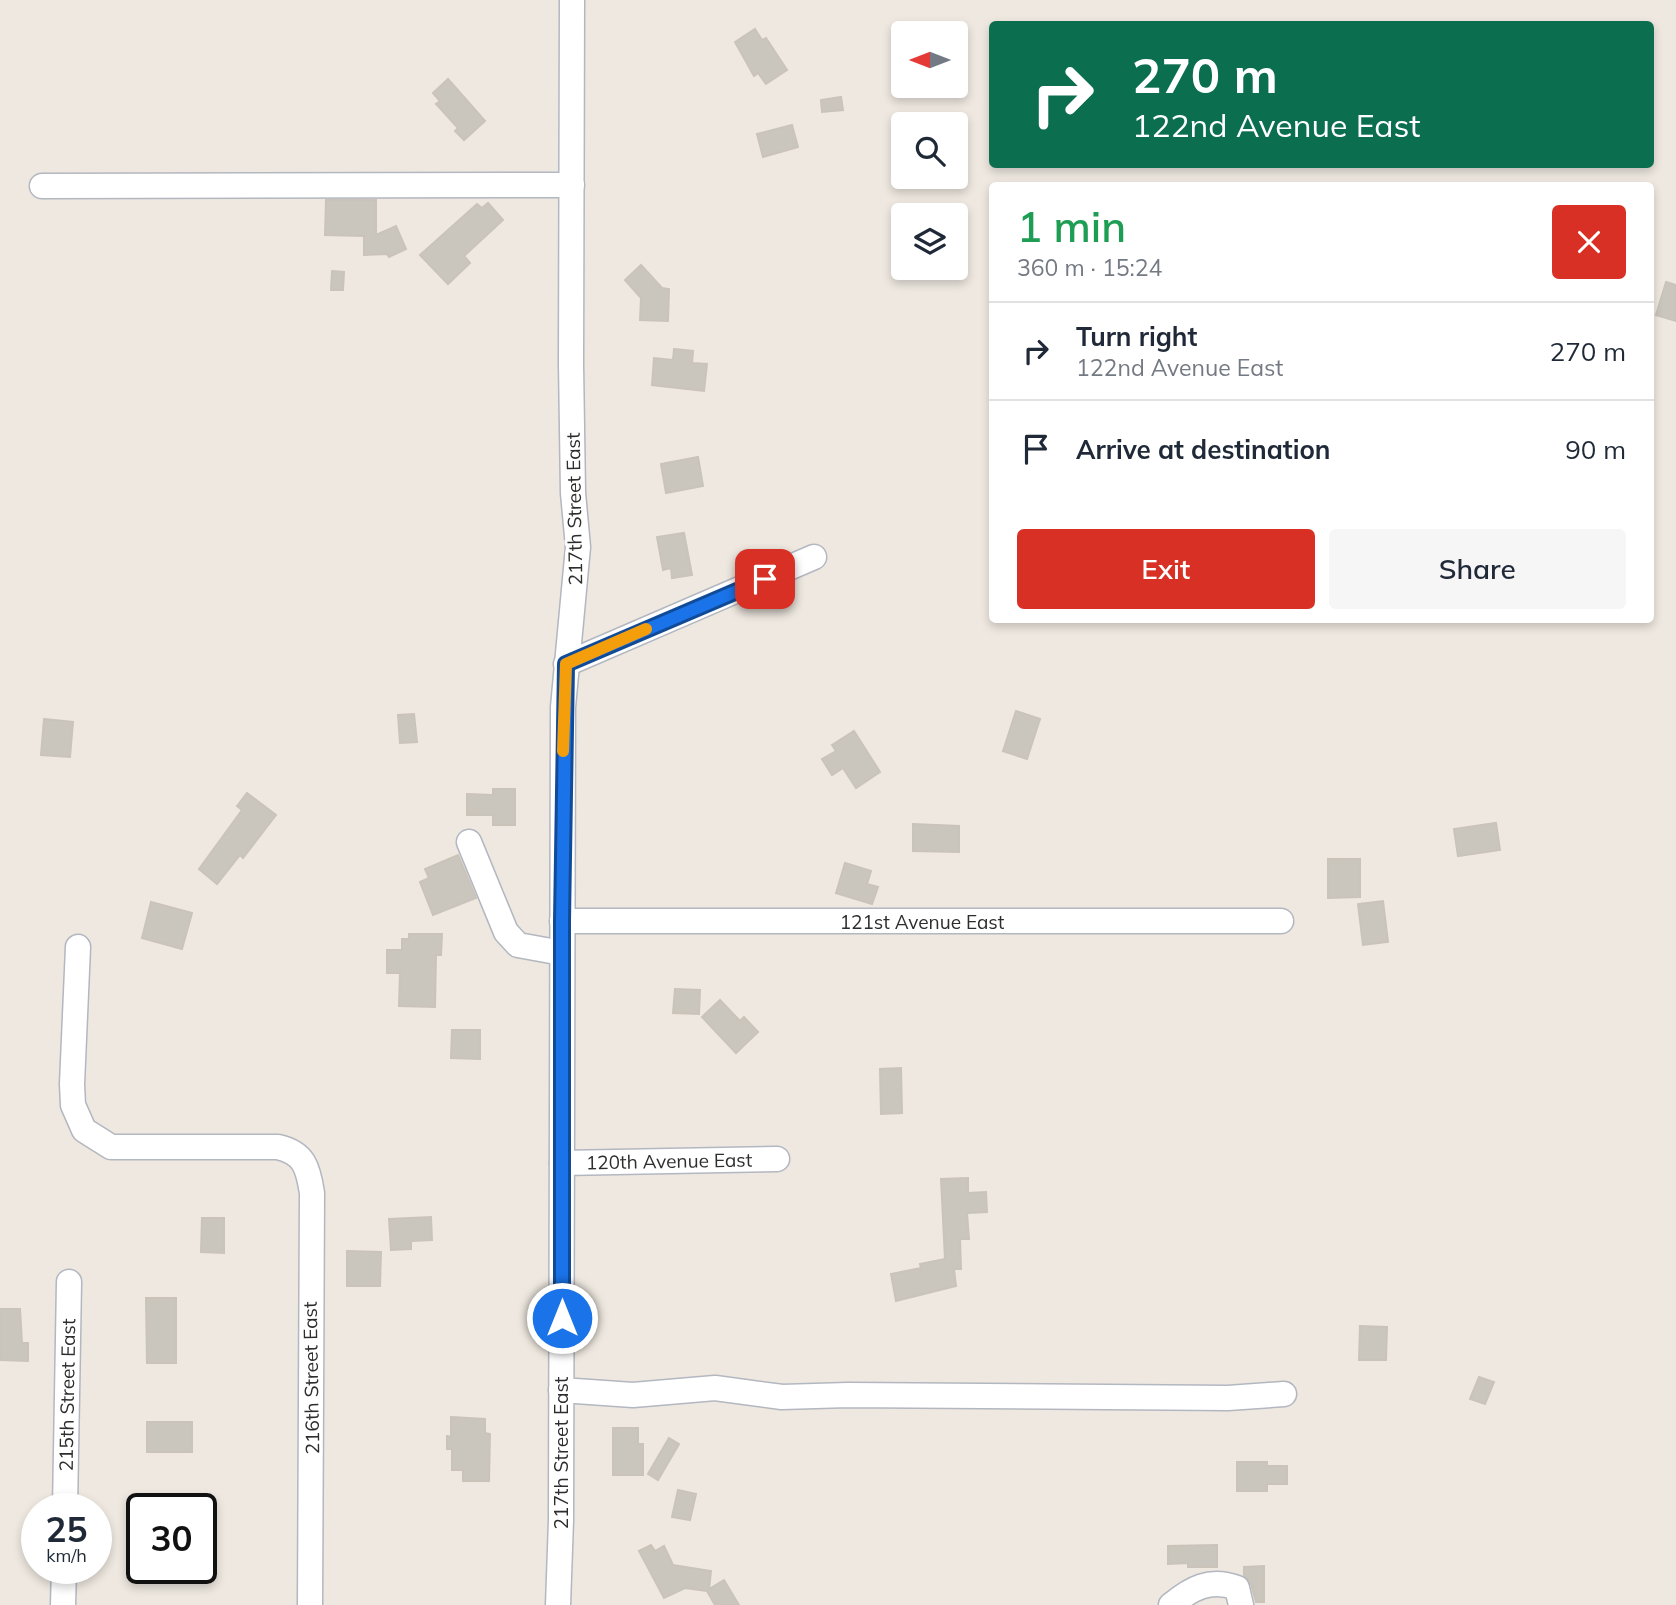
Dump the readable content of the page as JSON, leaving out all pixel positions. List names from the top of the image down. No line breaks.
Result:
{"streets":{"street":["217th Street East","121st Avenue East","120th Avenue East","216th Street East","215th Street East"]},"crossings":[["217th Street East","121st Avenue East"],["217th Street East","120th Avenue East"]],"north":"left","page":{"turn":["270 m","122nd Avenue East"],"heading":["1 min","360 m · 15:24"],"list":[{"name":"Turn right","note":"122nd Avenue East","value":"270 m"},{"name":"Arrive at destination","value":"90 m"}],"buttons":["Exit","Share"],"speed":"25 km/h","limit":"30"}}
